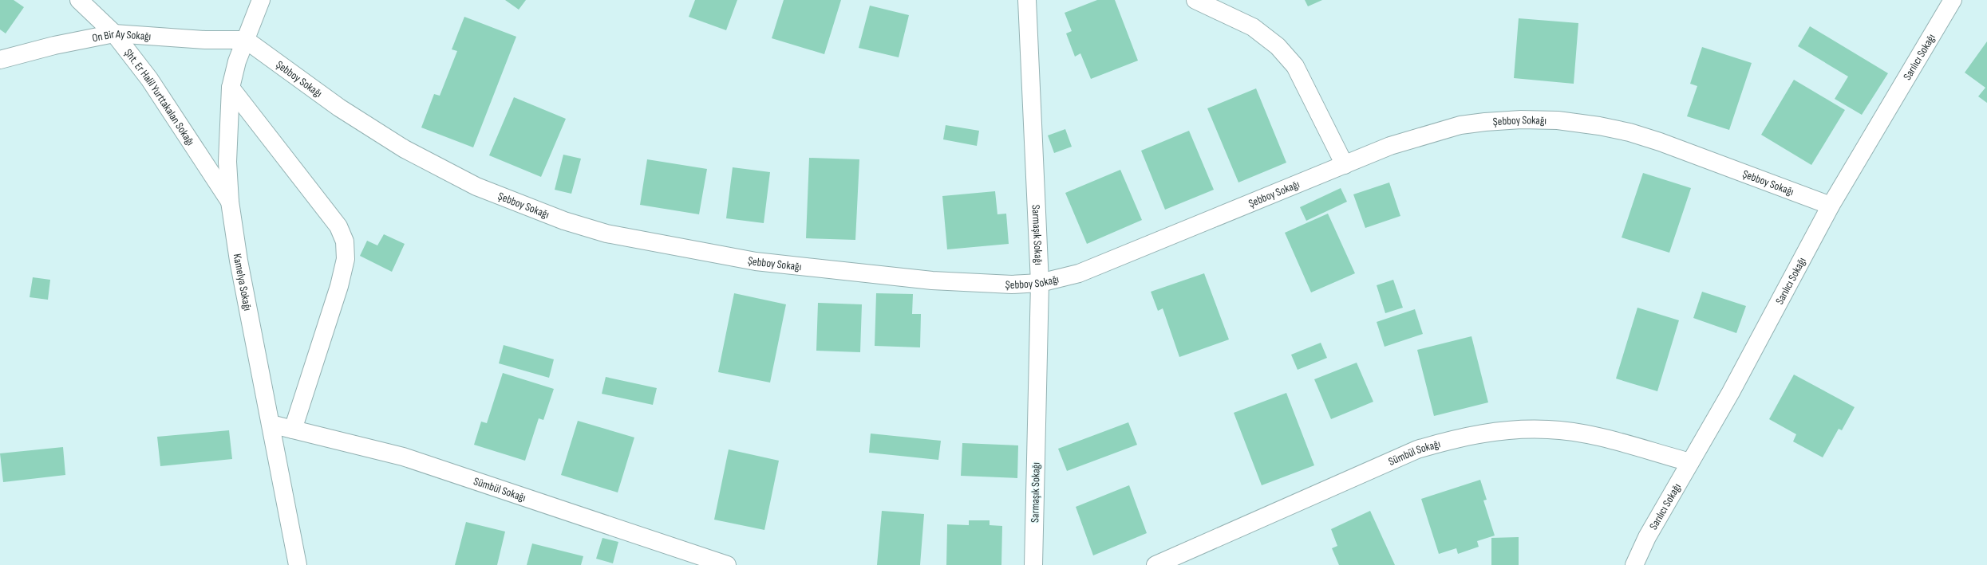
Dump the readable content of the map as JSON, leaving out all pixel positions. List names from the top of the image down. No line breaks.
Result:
{"streets":{"street":["On Bir Ay Sokağı","Sarılıcı Sokağı","Şebboy Sokağı","Şht. Er Halil Yurttakalan Sokağı","Sarmaşık Sokağı","Kamelya Sokağı","Sümbül Sokağı"]},"crossings":[["On Bir Ay Sokağı","Şebboy Sokağı"],["On Bir Ay Sokağı","Şht. Er Halil Yurttakalan Sokağı"],["On Bir Ay Sokağı","Kamelya Sokağı"],["Sarılıcı Sokağı","Şebboy Sokağı"],["Sarılıcı Sokağı","Sümbül Sokağı"],["Şebboy Sokağı","Sarmaşık Sokağı"],["Şebboy Sokağı","Kamelya Sokağı"],["Şht. Er Halil Yurttakalan Sokağı","Kamelya Sokağı"],["Kamelya Sokağı","Sümbül Sokağı"]]}
